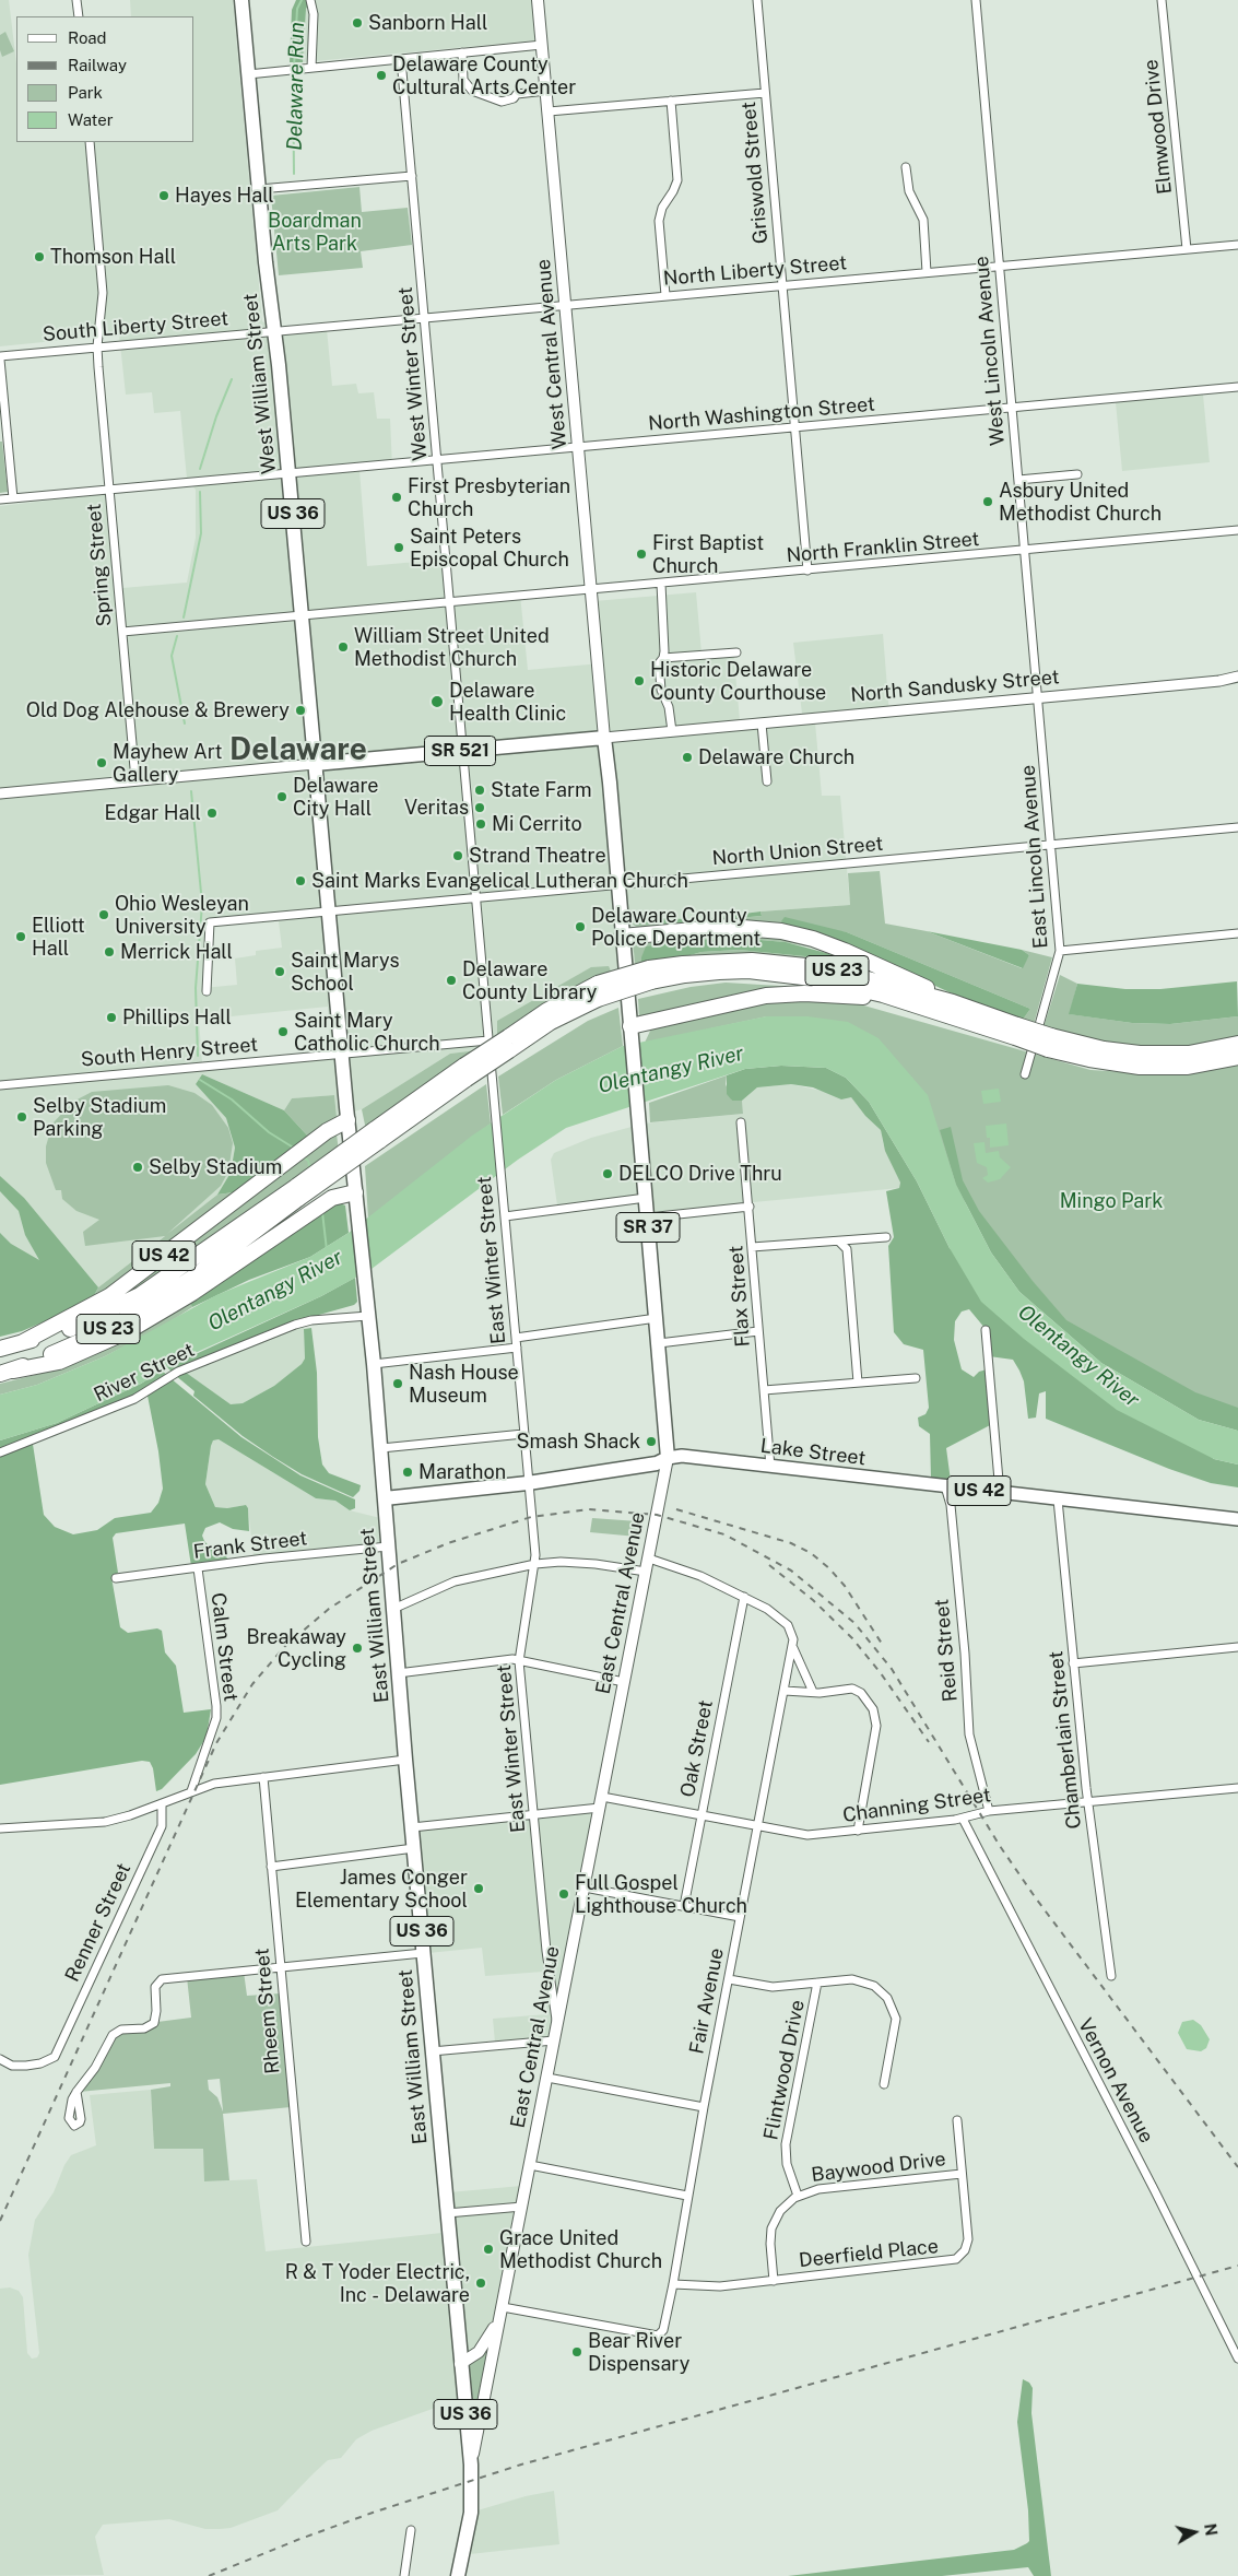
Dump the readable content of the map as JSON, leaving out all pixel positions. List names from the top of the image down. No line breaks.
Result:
{"streets":{"highway":["West William Street","US 36","North Sandusky Street","SR 521","US 23","SR 37","US 42","Lake Street","East Central Avenue","East William Street"],"main road":["West Central Avenue"],"street":["Elmwood Drive","Griswold Street","North Liberty Street","South Liberty Street","West Lincoln Avenue","West Winter Street","North Washington Street","North Franklin Street","Spring Street","North Union Street","East Lincoln Avenue","South Henry Street","East Winter Street","Flax Street","River Street","Frank Street","Calm Street","Reid Street","Chamberlain Street","Oak Street","Channing Street","Renner Street","Fair Avenue","Rheem Street","Flintwood Drive","Vernon Avenue","Baywood Drive","Deerfield Place"]},"crossings":[["Elmwood Drive","North Liberty Street"],["Griswold Street","North Liberty Street"],["Griswold Street","North Washington Street"],["Griswold Street","North Franklin Street"],["North Liberty Street","South Liberty Street"],["North Liberty Street","West Lincoln Avenue"],["North Liberty Street","West Central Avenue"],["North Liberty Street","West Winter Street"],["North Liberty Street","West William Street"],["South Liberty Street","West William Street"],["South Liberty Street","Spring Street"],["West Lincoln Avenue","North Washington Street"],["West Lincoln Avenue","North Franklin Street"],["West Lincoln Avenue","North Sandusky Street"],["West Lincoln Avenue","East Lincoln Avenue"],["West Central Avenue","North Washington Street"],["West Central Avenue","North Franklin Street"],["West Central Avenue","North Sandusky Street"],["West Central Avenue","East Central Avenue"],["West Winter Street","North Washington Street"],["West Winter Street","North Franklin Street"],["West Winter Street","North Sandusky Street"],["West Winter Street","East Winter Street"],["West William Street","North Washington Street"],["West William Street","North Franklin Street"],["West William Street","North Sandusky Street"],["West William Street","East William Street"],["North Washington Street","Spring Street"],["US 36","East Central Avenue"],["US 36","East William Street"],["North Franklin Street","Spring Street"],["North Sandusky Street","East Lincoln Avenue"],["North Sandusky Street","East Winter Street"],["North Sandusky Street","East Central Avenue"],["North Sandusky Street","East William Street"],["North Union Street","East Lincoln Avenue"],["North Union Street","East Winter Street"],["North Union Street","East Central Avenue"],["North Union Street","East William Street"],["US 23","US 42"],["South Henry Street","East Winter Street"],["South Henry Street","East William Street"],["SR 37","East Central Avenue"],["SR 37","East William Street"],["SR 37","Fair Avenue"],["US 42","East William Street"],["East Winter Street","Lake Street"],["East Winter Street","East Central Avenue"],["East Winter Street","Channing Street"],["Flax Street","Lake Street"],["River Street","East William Street"],["Lake Street","East Central Avenue"],["Lake Street","East William Street"],["Lake Street","Reid Street"],["Lake Street","Chamberlain Street"],["Frank Street","East William Street"],["Frank Street","Calm Street"],["East Central Avenue","East William Street"],["East Central Avenue","Channing Street"],["East Central Avenue","Fair Avenue"],["East William Street","Channing Street"],["Reid Street","Channing Street"],["Chamberlain Street","Channing Street"],["Oak Street","Channing Street"],["Channing Street","Fair Avenue"],["Channing Street","Vernon Avenue"],["Fair Avenue","Deerfield Place"],["Flintwood Drive","Baywood Drive"],["Baywood Drive","Deerfield Place"]],"districts":["Delaware"],"water":["Delaware Run","Olentangy River"],"parks":["Boardman Arts Park","Mingo Park"],"places":["Sanborn Hall","Delaware County Cultural Arts Center","Hayes Hall","Thomson Hall","First Presbyterian Church","Asbury United Methodist Church","Saint Peters Episcopal Church","First Baptist Church","William Street United Methodist Church","Historic Delaware County Courthouse","Delaware Health Clinic","Old Dog Alehouse & Brewery","Delaware Church","Mayhew Art Gallery","State Farm","Delaware City Hall","Veritas","Edgar Hall","Mi Cerrito","Strand Theatre","Saint Marks Evangelical Lutheran Church","Ohio Wesleyan University","Delaware County Police Department","Elliott Hall","Merrick Hall","Saint Marys School","Delaware County Library","Phillips Hall","Saint Mary Catholic Church","Selby Stadium Parking","Selby Stadium","DELCO Drive Thru","Nash House Museum","Smash Shack","Marathon","Breakaway Cycling","James Conger Elementary School","Full Gospel Lighthouse Church","Grace United Methodist Church","R & T Yoder Electric, Inc - Delaware","Bear River Dispensary"],"legend":["Road","Railway","Park","Water"],"north":"right"}
